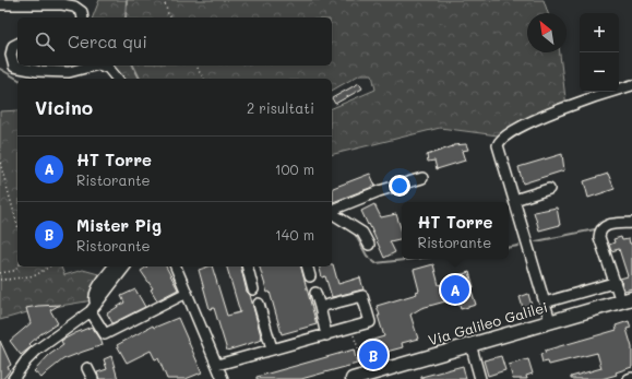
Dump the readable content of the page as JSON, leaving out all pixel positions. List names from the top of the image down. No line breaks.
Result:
{"streets":{"main road":["Via Galileo Galilei"]},"north":"top left","page":{"map_buttons":["+","−"],"search":"Cerca qui","heading":["Vicino","2 risultati"],"list":[{"mark":"A","name":"HT Torre","note":"Ristorante","value":"100 m"},{"mark":"B","name":"Mister Pig","note":"Ristorante","value":"140 m"}],"popup":["HT Torre","Ristorante"],"pins":["A","B"]}}
